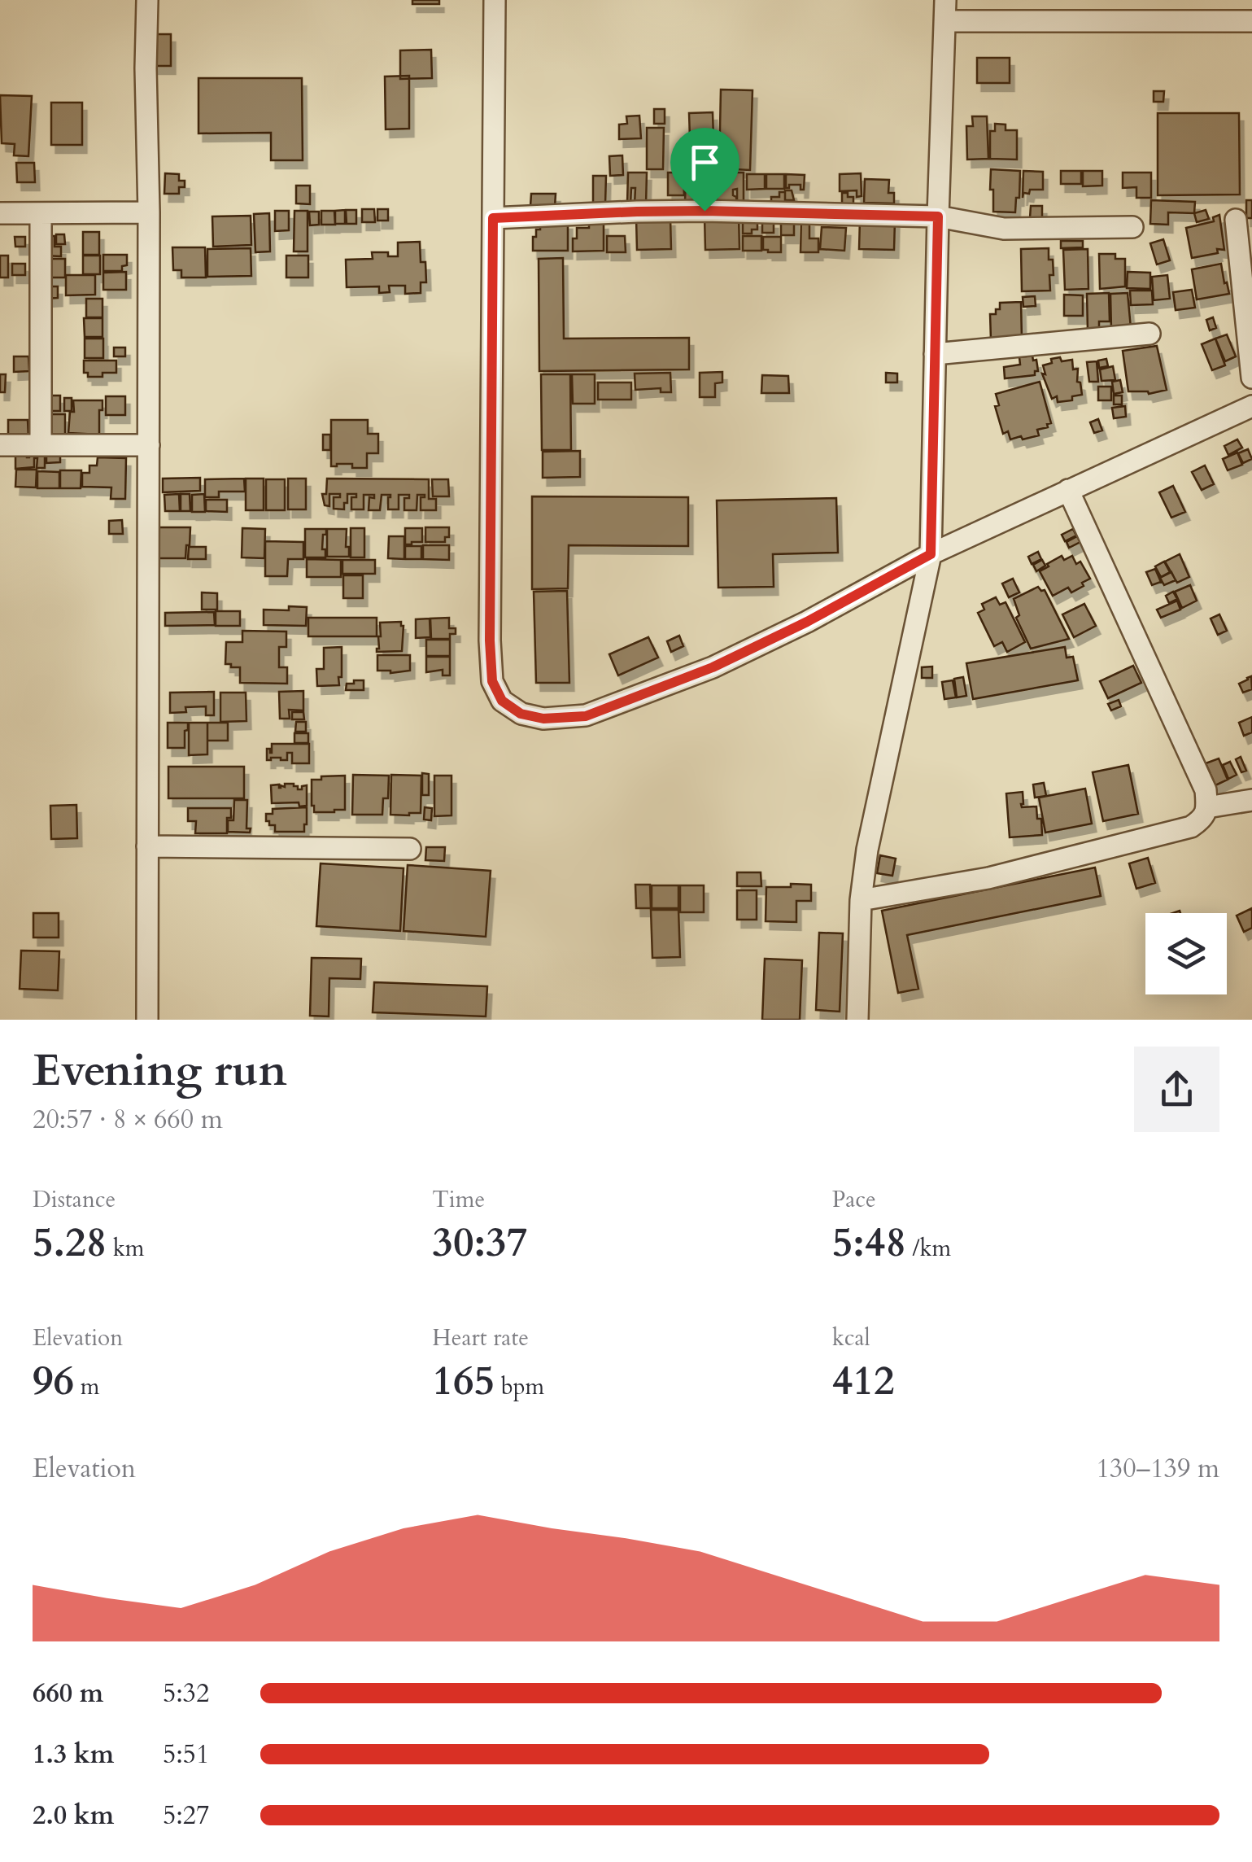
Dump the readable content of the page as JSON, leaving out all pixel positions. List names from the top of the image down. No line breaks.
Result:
{"page":{"heading":["Evening run","20:57 · 8 × 660 m"],"stats":[["Distance","5.28 km"],["Time","30:37"],["Pace","5:48 /km"],["Elevation","96 m"],["Heart rate","165 bpm"],["kcal","412"]],"chart":["Elevation","130–139 m"],"list":[{"name":"660 m","note":"5:32"},{"name":"1.3 km","note":"5:51"},{"name":"2.0 km","note":"5:27"}]}}
